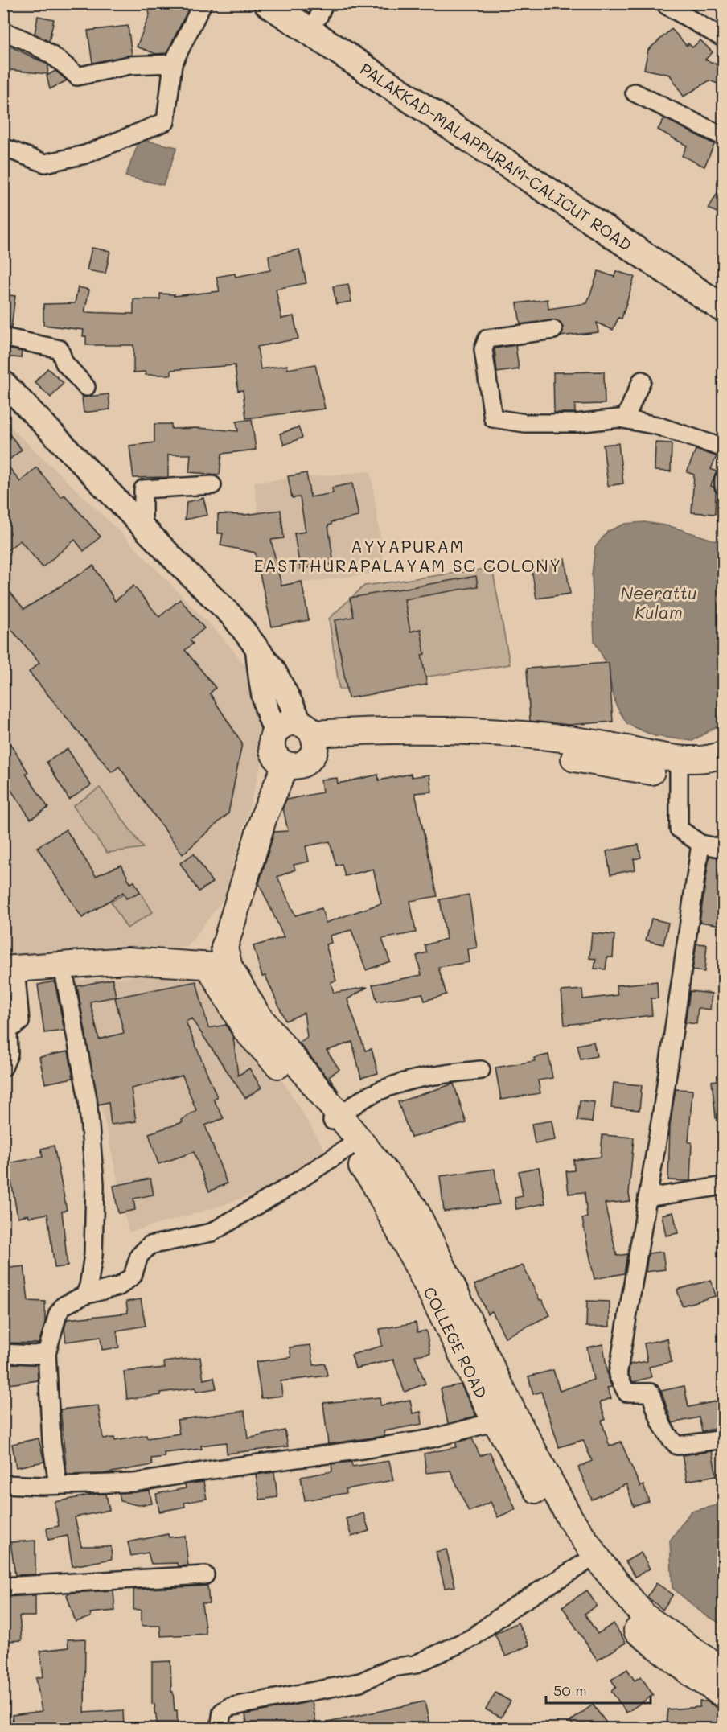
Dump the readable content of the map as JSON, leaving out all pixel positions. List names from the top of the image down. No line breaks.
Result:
{"streets":{"highway":["PALAKKAD-MALAPPURAM-CALICUT ROAD"],"main road":["COLLEGE ROAD"]},"districts":["AYYAPURAM EASTTHURAPALAYAM SC COLONY"],"water":["Neerattu Kulam"],"scale_bar":"50 m"}
